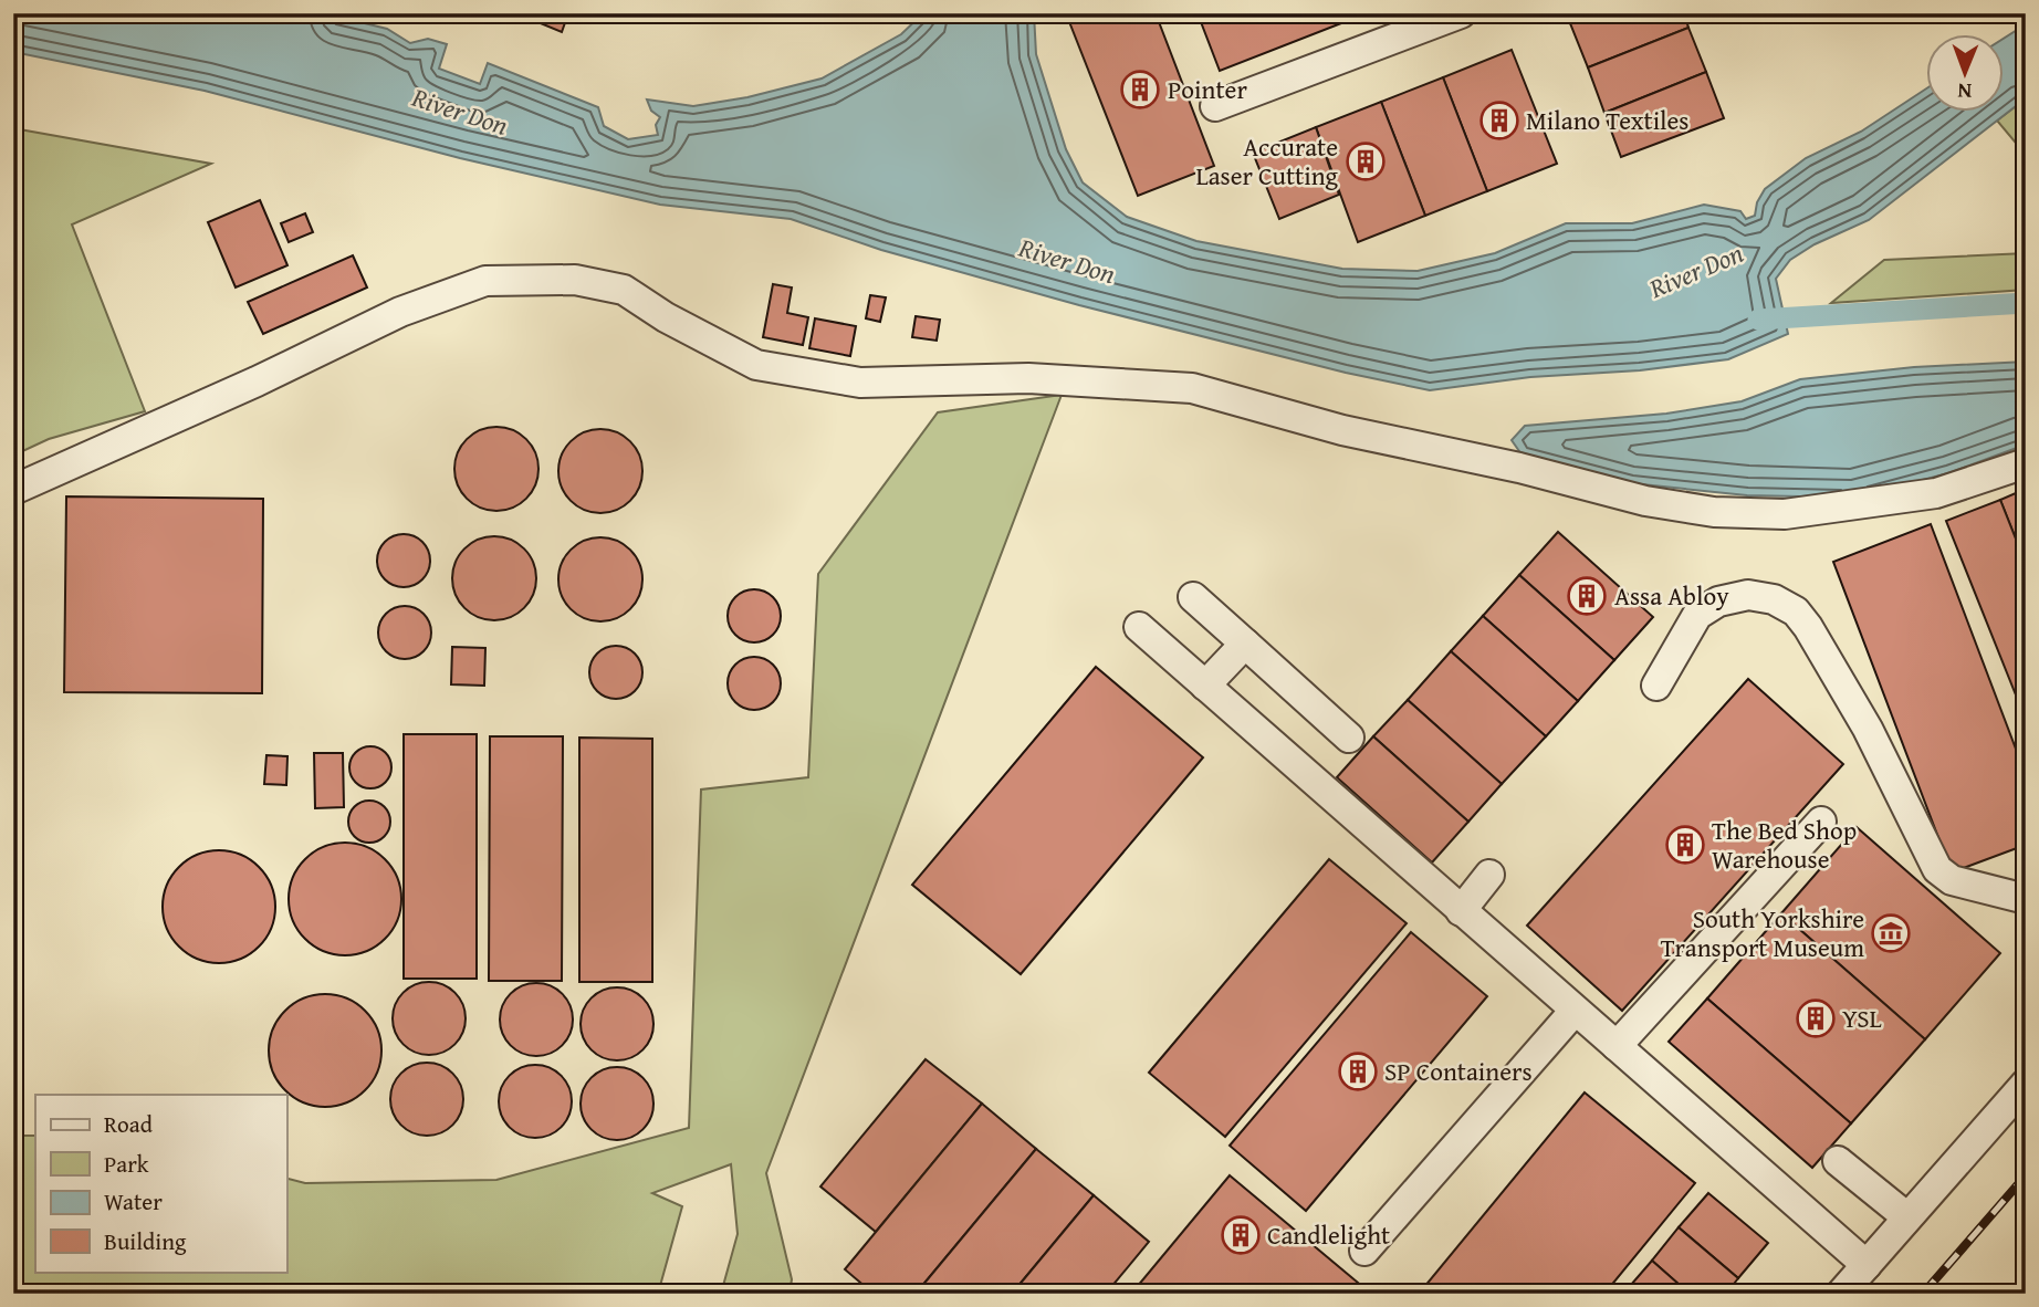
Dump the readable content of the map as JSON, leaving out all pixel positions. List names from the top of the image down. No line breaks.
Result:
{"water":["River Don"],"places":{"building":["Pointer","Milano Textiles","Accurate Laser Cutting","Assa Abloy","The Bed Shop Warehouse","YSL","SP Containers","Candlelight"],"museum":["South Yorkshire Transport Museum"]},"legend":["Road","Park","Water","Building"],"north":"bottom"}
